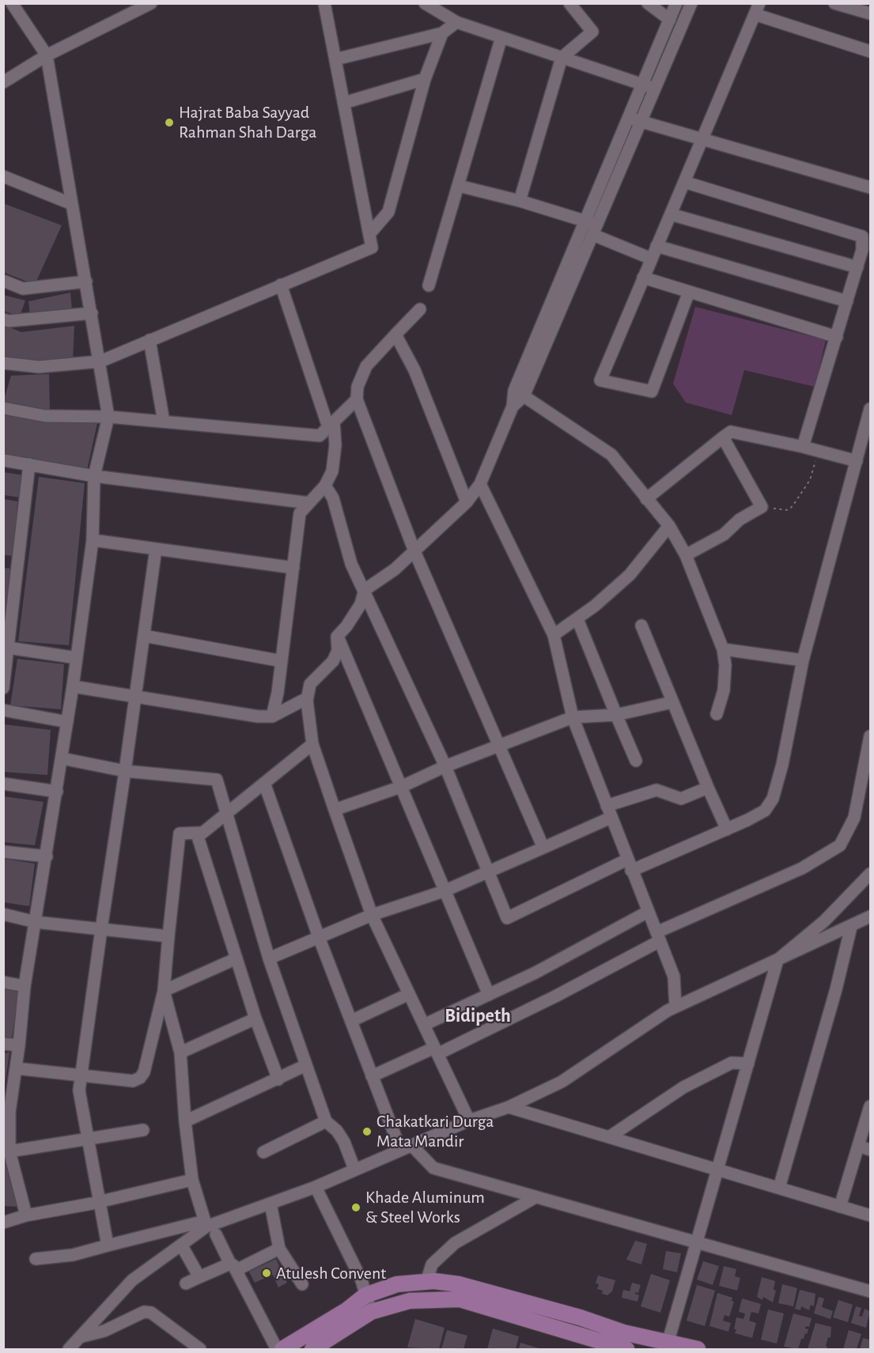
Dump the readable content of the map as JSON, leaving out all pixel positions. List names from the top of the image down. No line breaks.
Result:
{"districts":["Bidipeth"],"places":["Hajrat Baba Sayyad Rahman Shah Darga","Chakatkari Durga Mata Mandir","Khade Aluminum & Steel Works","Atulesh Convent"]}
